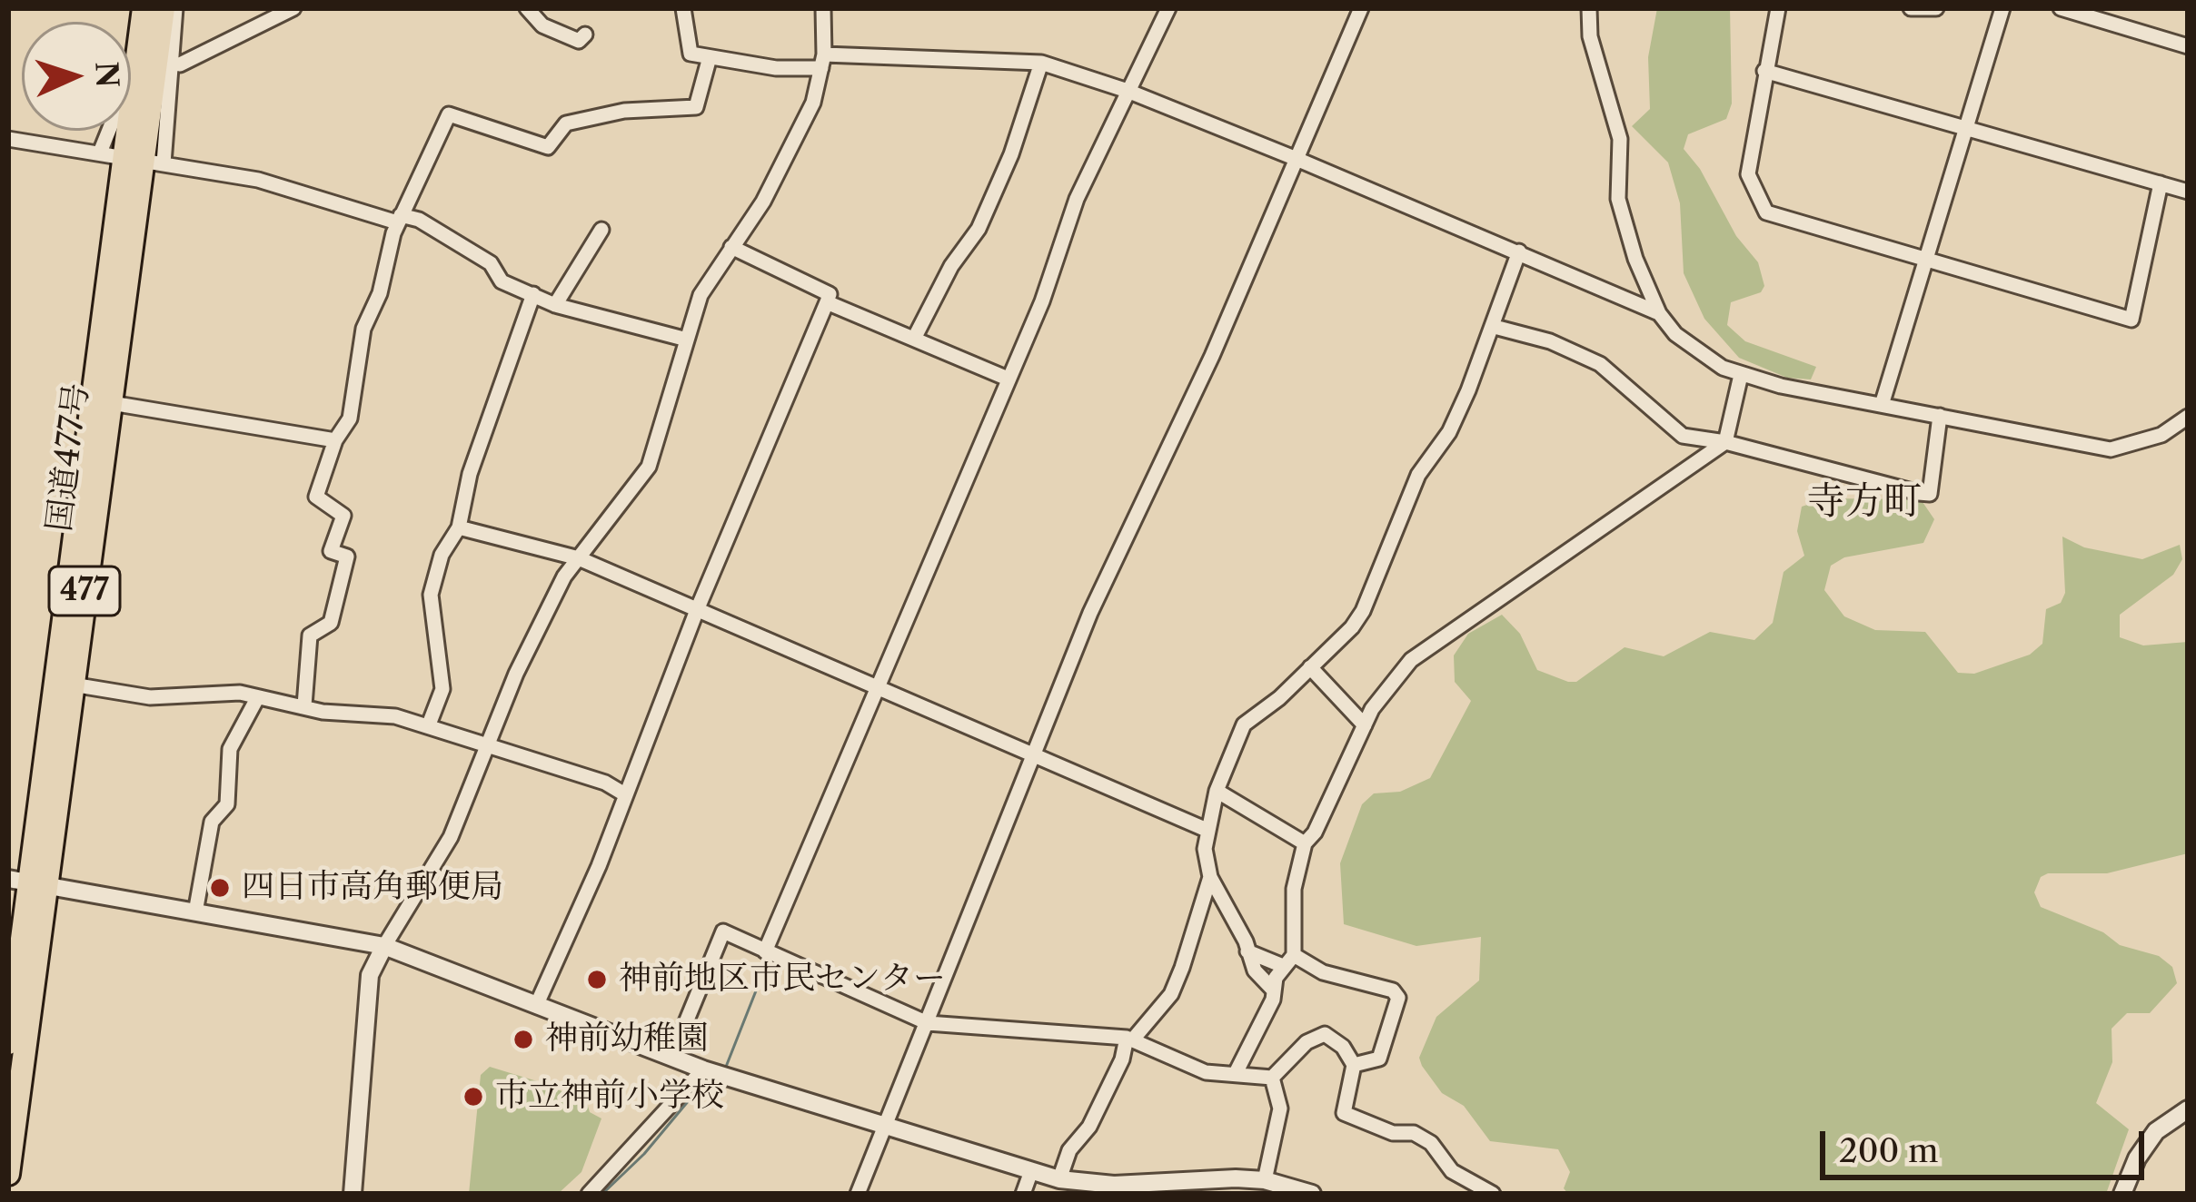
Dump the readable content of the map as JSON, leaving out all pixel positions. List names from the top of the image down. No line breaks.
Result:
{"streets":{"highway":["国道477号","477"]},"districts":["寺方町"],"places":["四日市高角郵便局","神前地区市民センター","神前幼稚園","市立神前小学校"],"scale_bar":"200 m","north":"right"}
